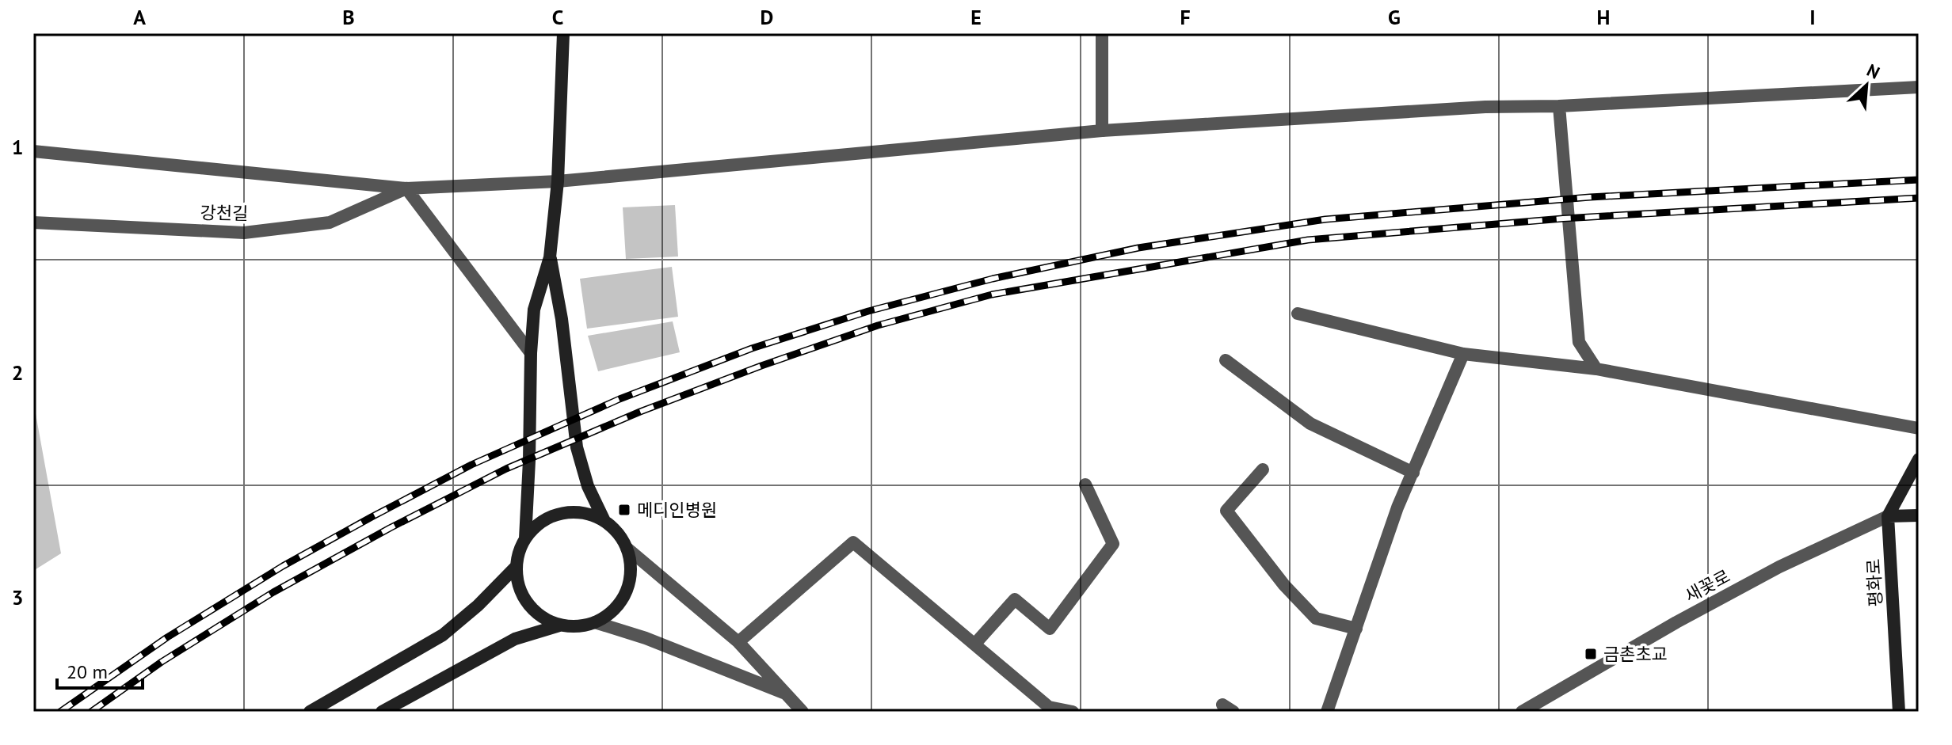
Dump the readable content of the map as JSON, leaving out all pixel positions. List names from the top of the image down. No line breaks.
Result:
{"streets":{"street":["강천길","평화로","새꽃로"]},"crossings":[["평화로","새꽃로"]],"places":{"transit":["메디인병원","금촌초교"]},"scale_bar":"20 m","north":"top right","grid":{"columns":["A","B","C","D","E","F","G","H","I"],"rows":["1","2","3"]}}
